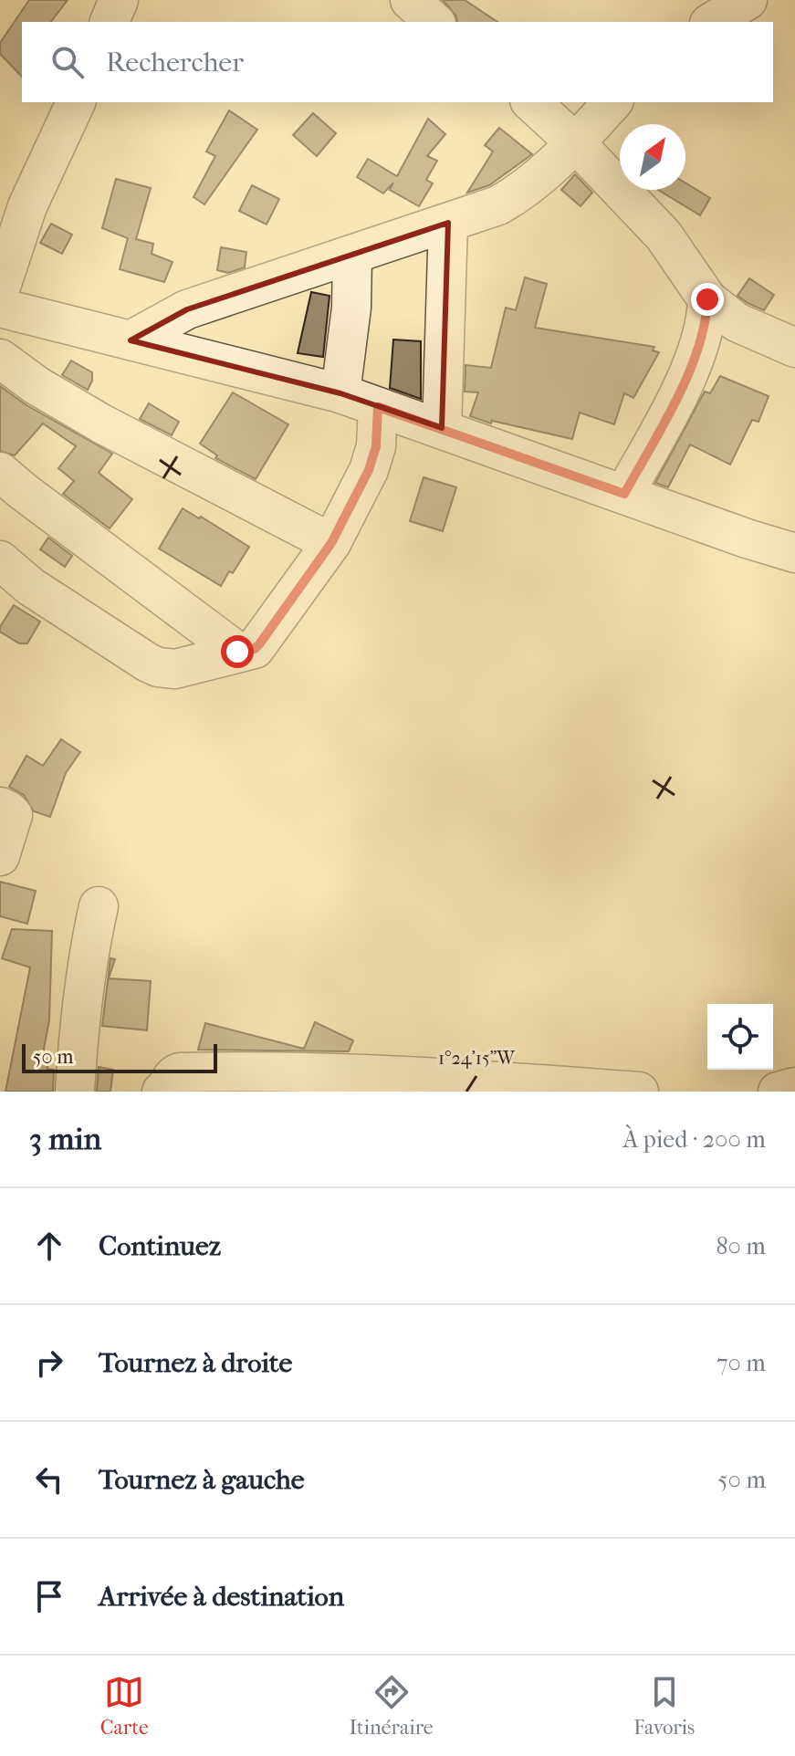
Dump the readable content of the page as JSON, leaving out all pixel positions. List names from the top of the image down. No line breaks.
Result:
{"scale_bar":"50 m","north":"top right","page":{"search":"Rechercher","scale":"50 m","heading":["3 min","À pied · 200 m"],"list":[["Continuez","80 m"],["Tournez à droite","70 m"],["Tournez à gauche","50 m"],"Arrivée à destination"],"nav":["Carte","Itinéraire","Favoris"]},"coordinates":["1°24'15\"W"]}
